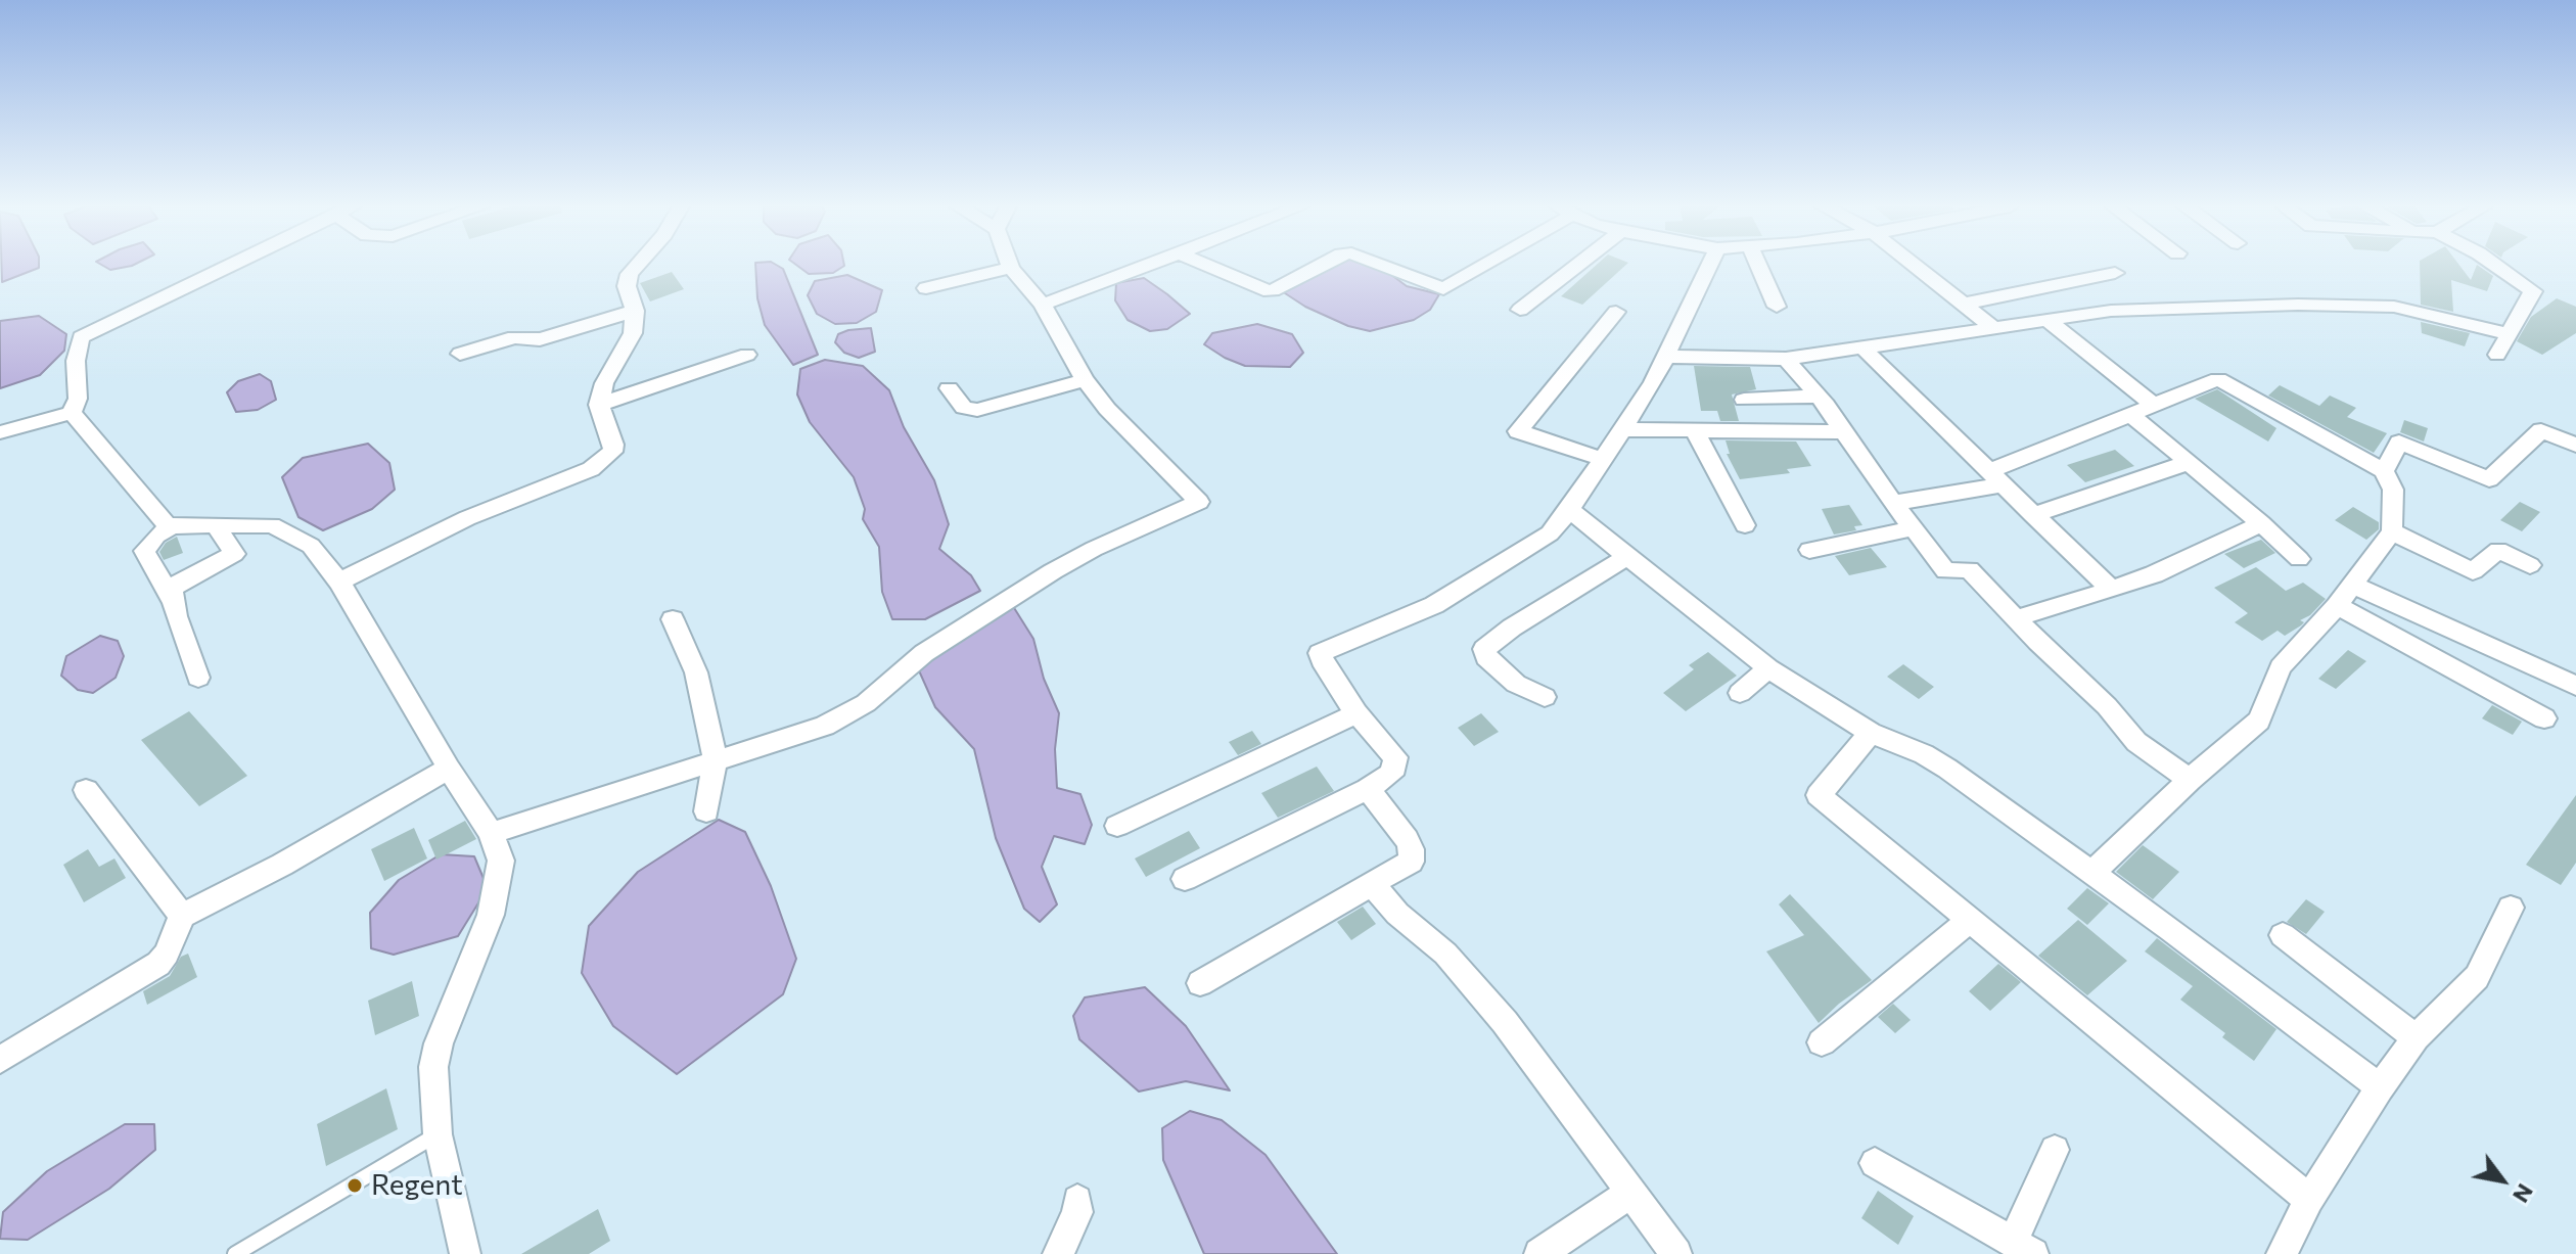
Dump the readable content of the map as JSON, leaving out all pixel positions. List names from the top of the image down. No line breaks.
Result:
{"places":["Regent"],"north":"bottom right"}
